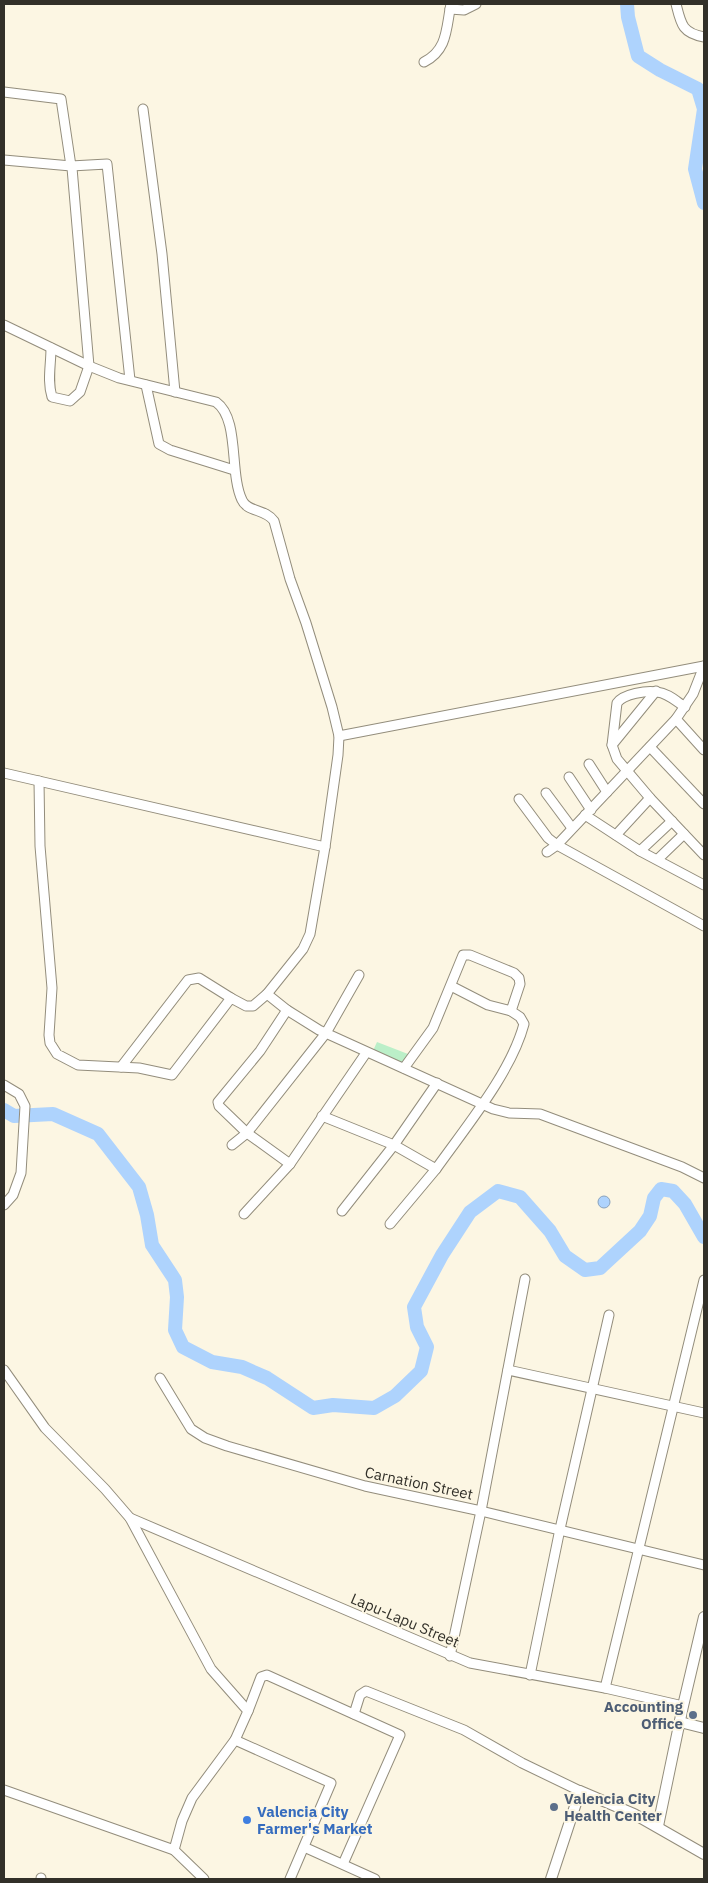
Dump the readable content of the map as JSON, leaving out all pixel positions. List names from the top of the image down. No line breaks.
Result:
{"streets":{"street":["Carnation Street","Lapu-Lapu Street"]},"places":["Accounting Office","Valencia City Health Center","Valencia City Farmer's Market"]}
